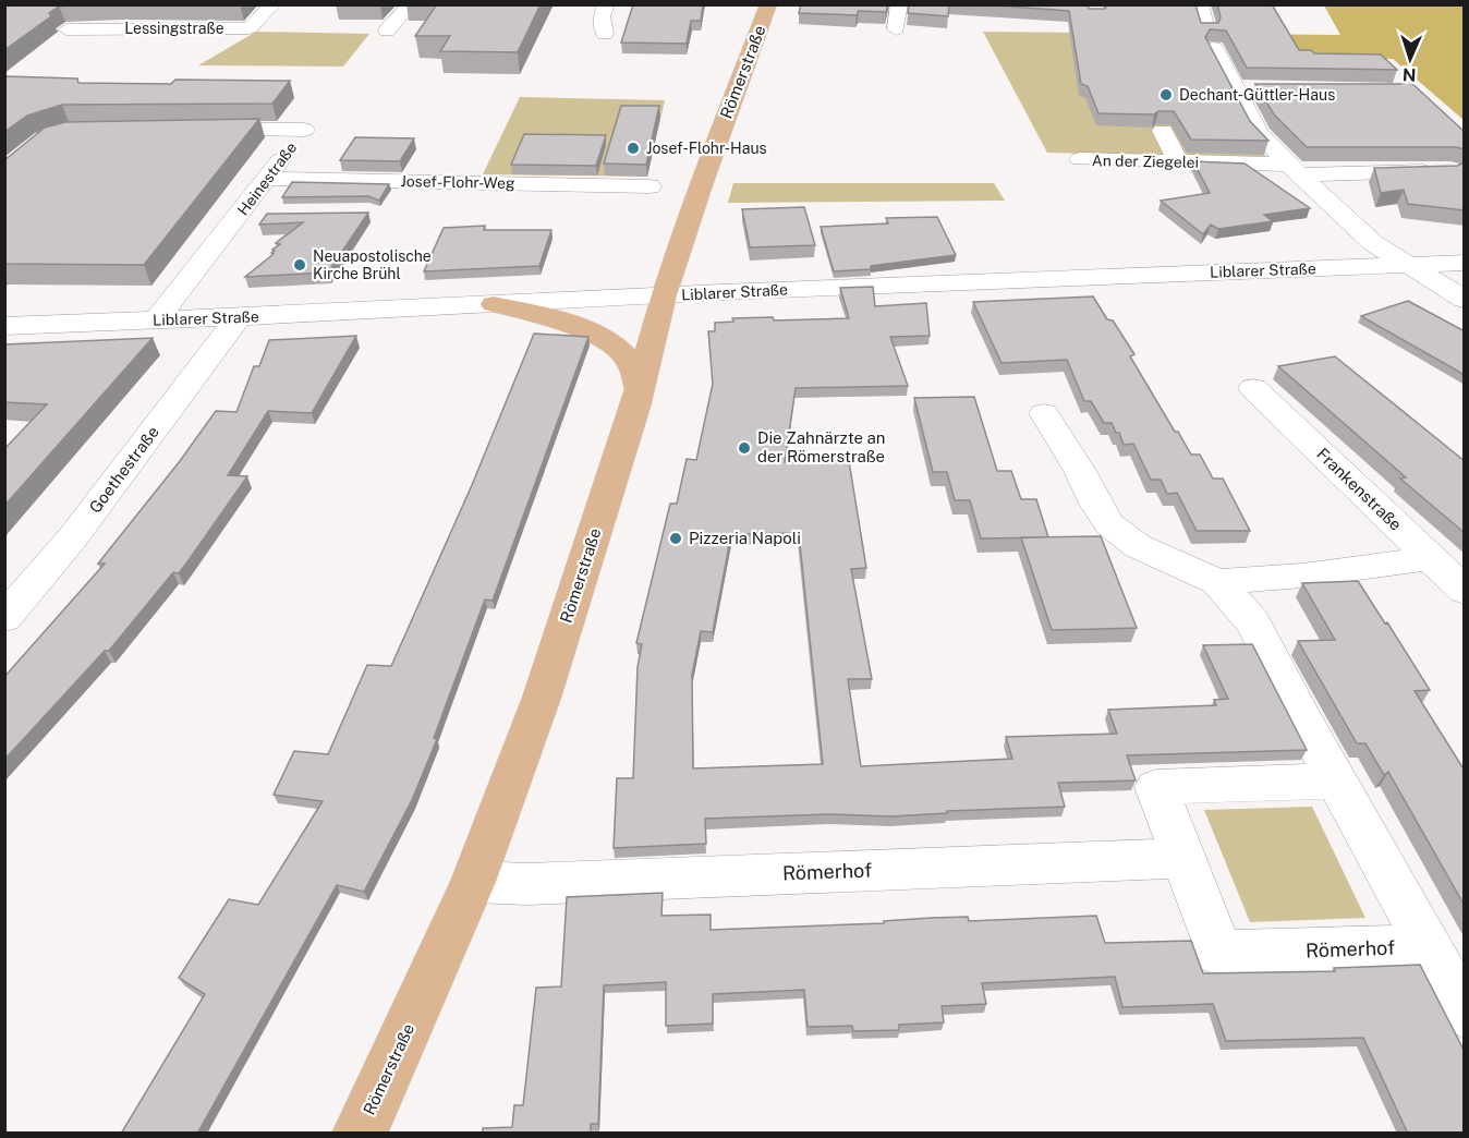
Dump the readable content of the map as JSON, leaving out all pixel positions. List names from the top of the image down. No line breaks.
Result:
{"streets":{"main road":["Römerstraße"],"street":["Lessingstraße","An der Ziegelei","Heinestraße","Josef-Flohr-Weg","Liblarer Straße","Goethestraße","Frankenstraße","Römerhof"]},"crossings":[["Römerstraße","Liblarer Straße"],["Römerstraße","Römerhof"],["Heinestraße","Josef-Flohr-Weg"],["Heinestraße","Liblarer Straße"],["Liblarer Straße","Goethestraße"],["Frankenstraße","Römerhof"]],"places":["Dechant-Güttler-Haus","Josef-Flohr-Haus","Neuapostolische Kirche Brühl","Die Zahnärzte an der Römerstraße","Pizzeria Napoli"],"north":"bottom"}
